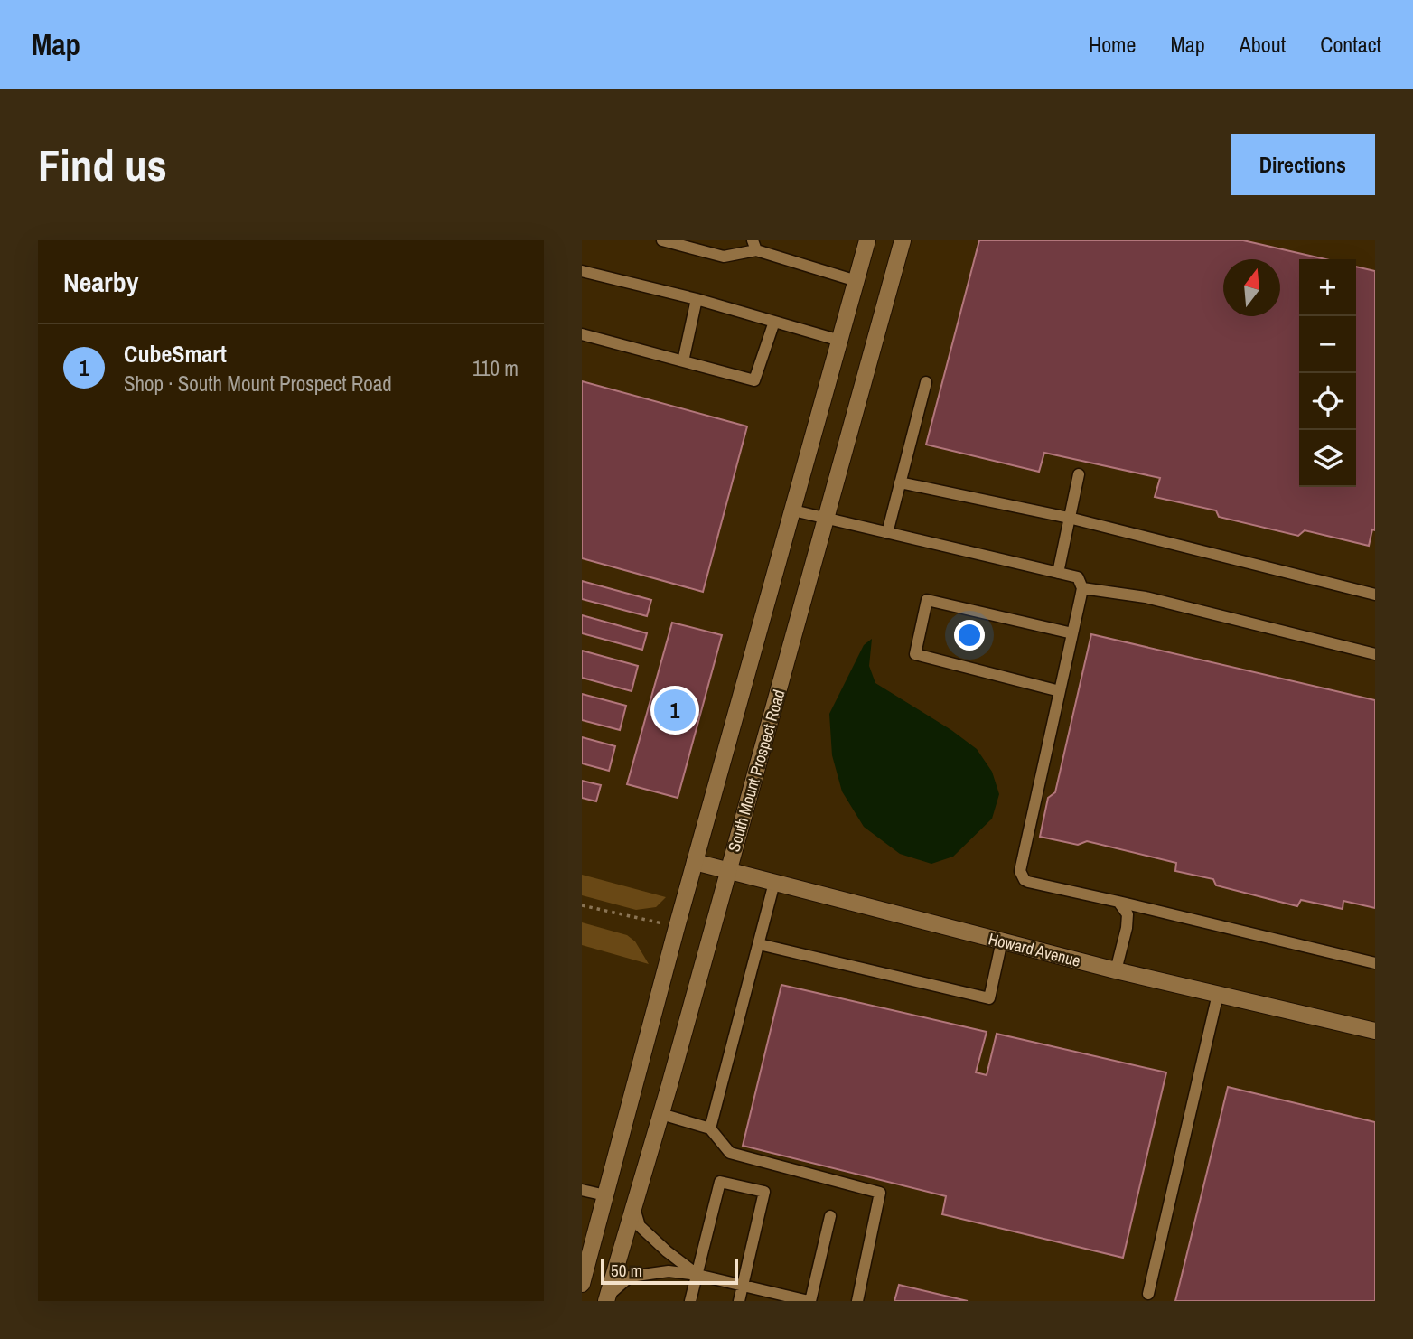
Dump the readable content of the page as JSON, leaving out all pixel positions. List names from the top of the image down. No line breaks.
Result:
{"streets":{"main road":["South Mount Prospect Road","Howard Avenue"]},"crossings":[["South Mount Prospect Road","Howard Avenue"]],"scale_bar":"50 m","north":"top","page":{"header":"Map","nav":["Home","Map","About","Contact"],"buttons":"Directions","title":"Find us","heading":"Nearby","map_buttons":["+","−"],"list":[{"mark":"1","name":"CubeSmart","note":"Shop · South Mount Prospect Road","value":"110 m"}],"pins":"1","scale":"50 m"}}
